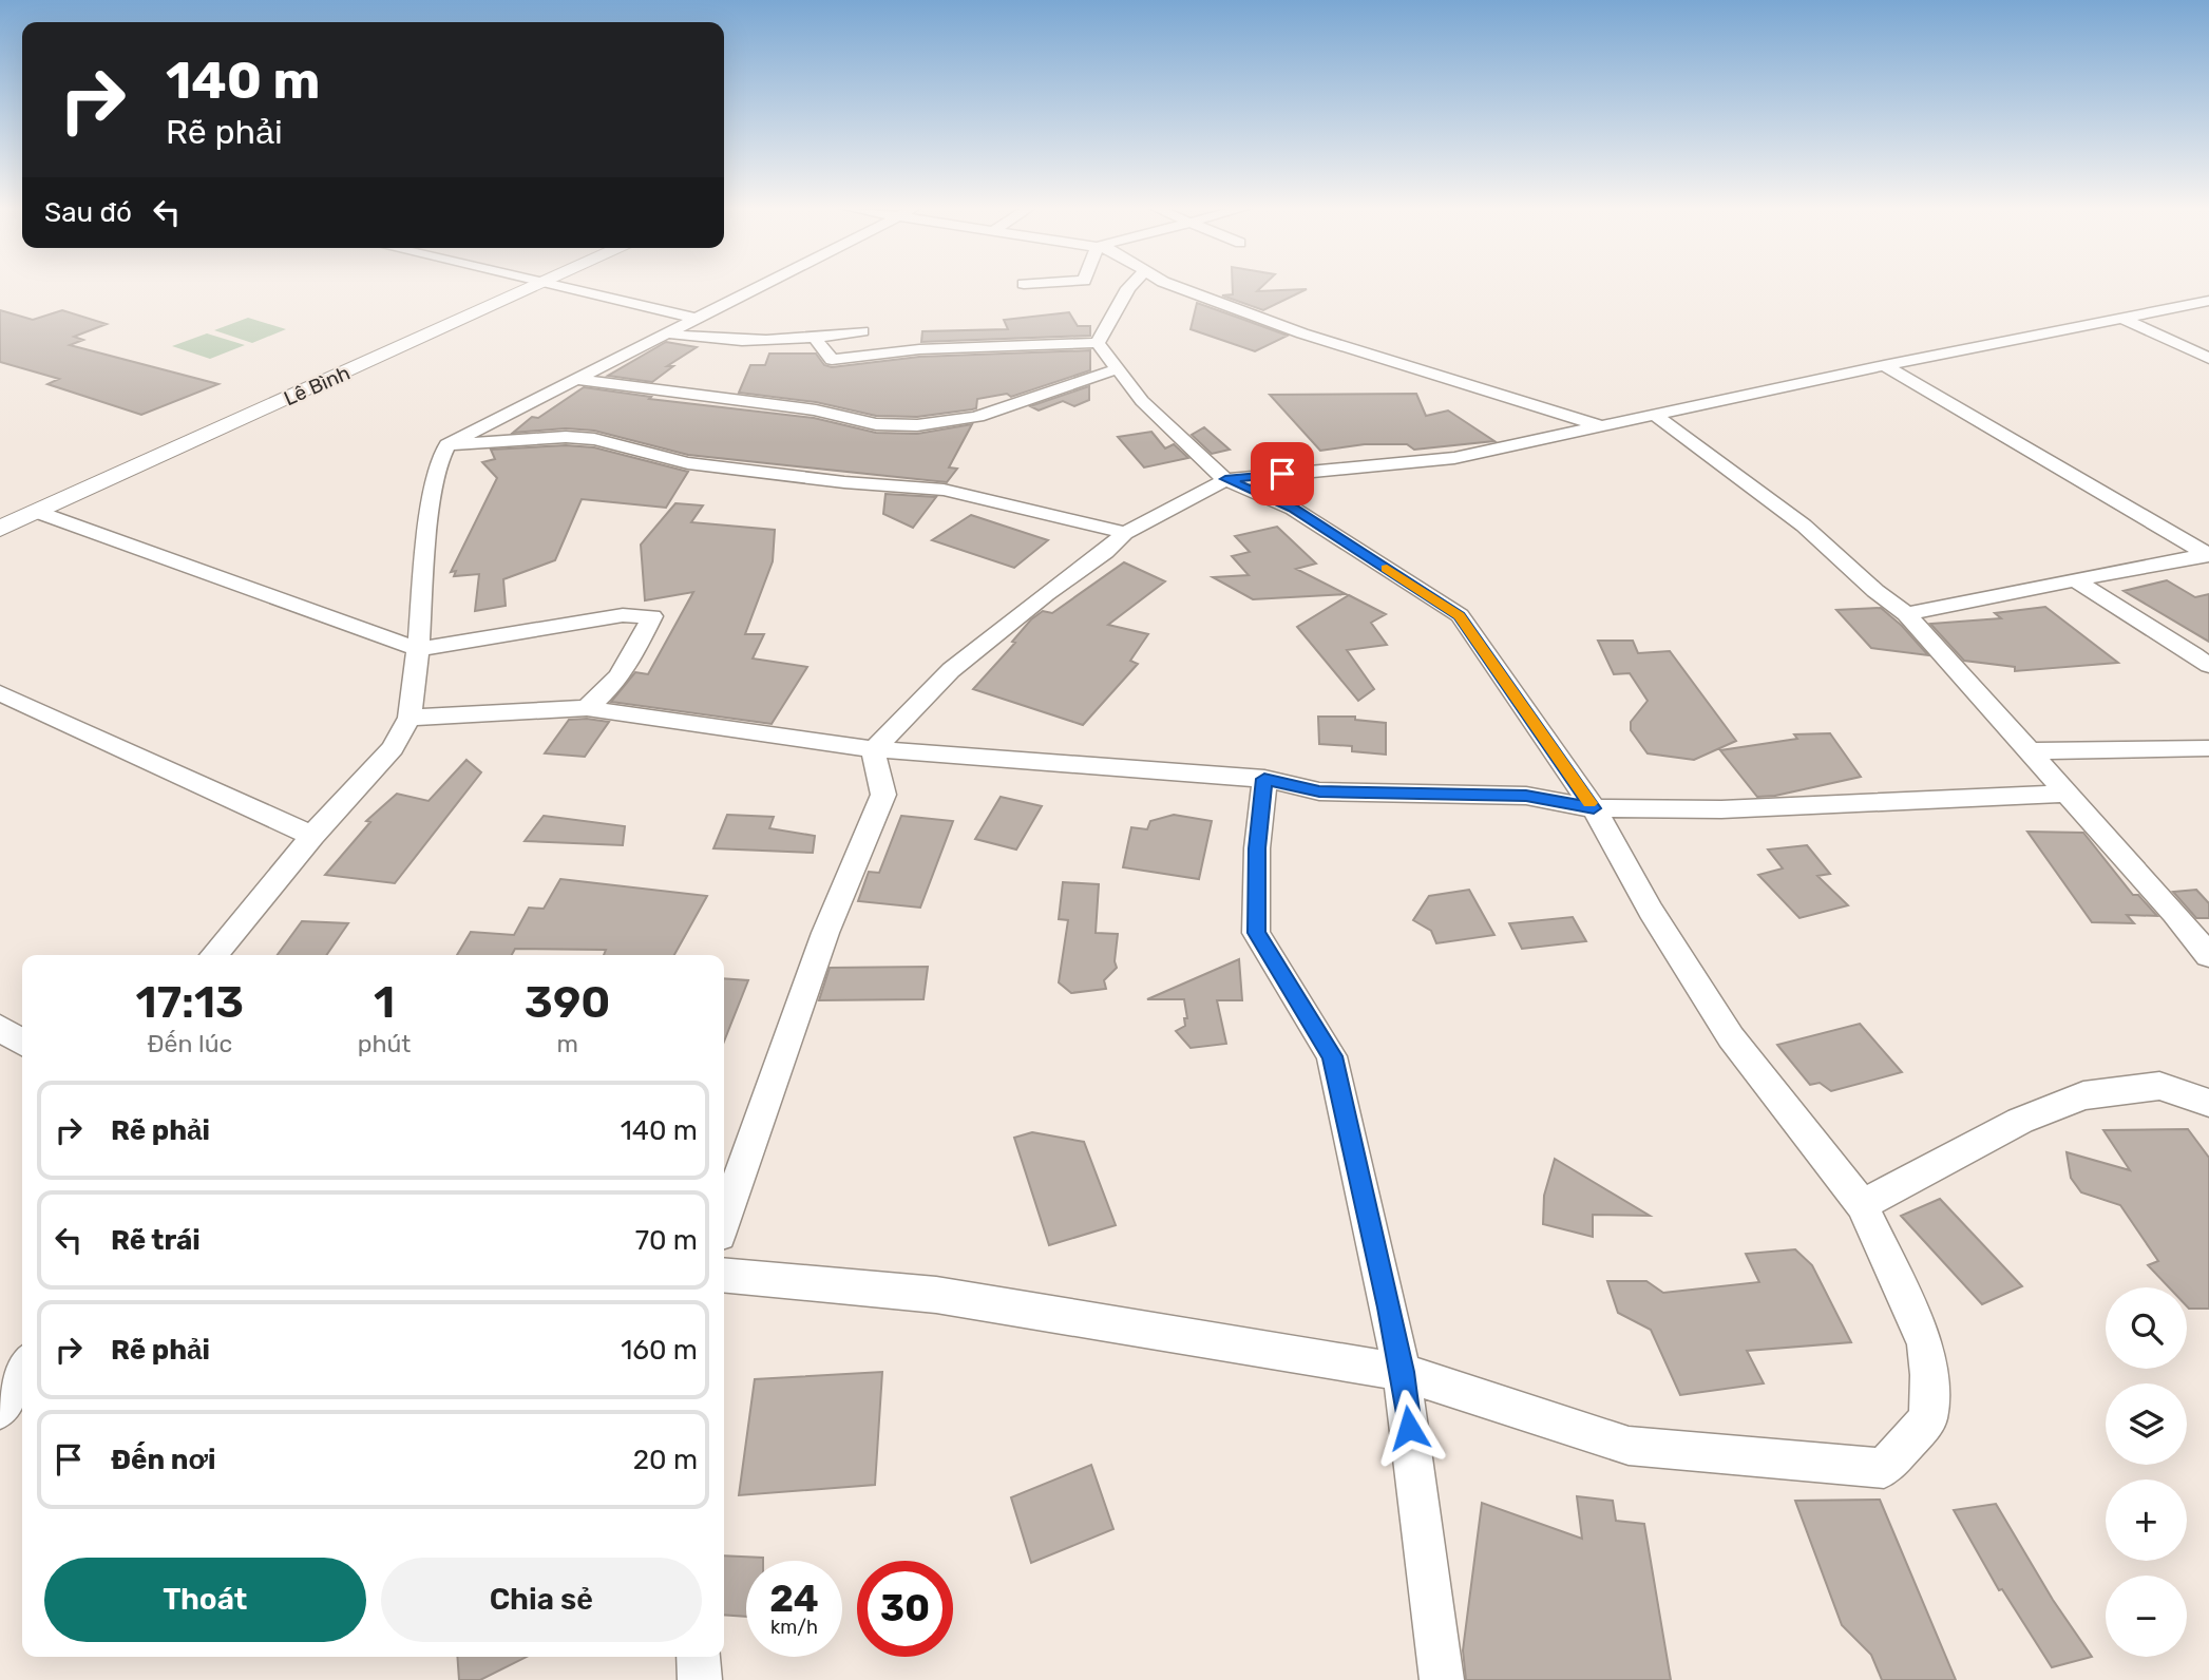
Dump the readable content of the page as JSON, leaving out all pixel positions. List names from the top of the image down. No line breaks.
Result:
{"streets":{"street":["Lê Bình"]},"page":{"turn":["140 m","Rẽ phải"],"then":"Sau đó","eta":["17:13","Đến lúc","1","phút","390","m"],"list":[{"name":"Rẽ phải","value":"140 m"},{"name":"Rẽ trái","value":"70 m"},{"name":"Rẽ phải","value":"160 m"},{"name":"Đến nơi","value":"20 m"}],"map_buttons":["+","−"],"buttons":["Thoát","Chia sẻ"],"speed":"24 km/h","limit":"30"}}
